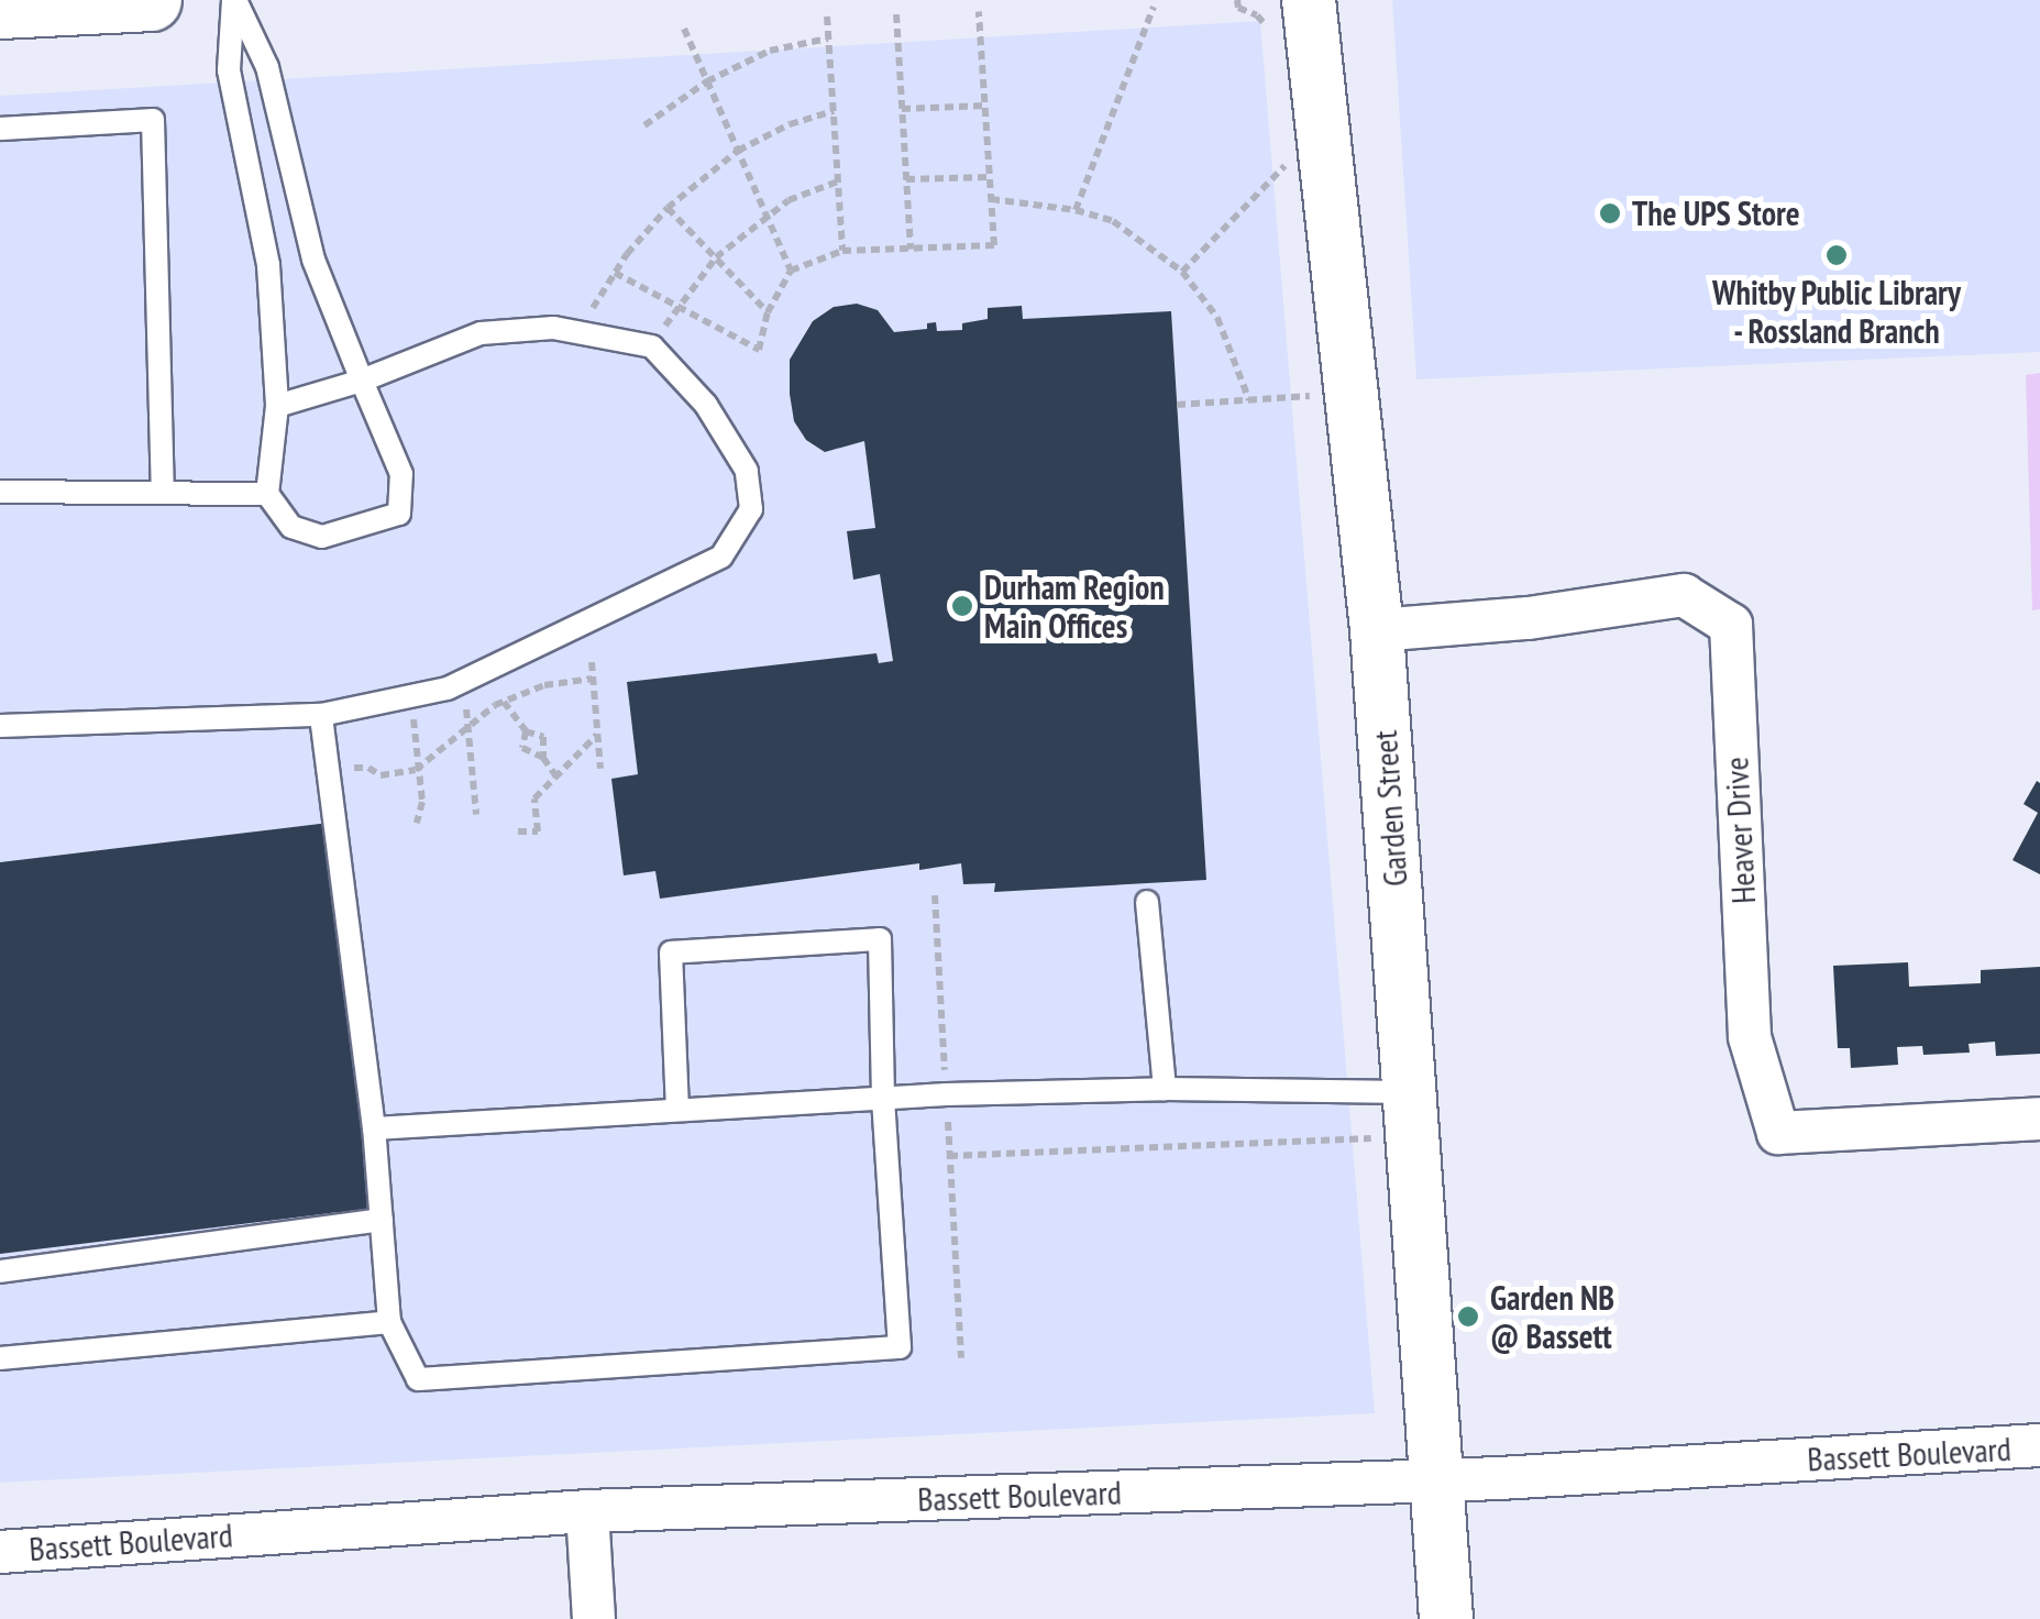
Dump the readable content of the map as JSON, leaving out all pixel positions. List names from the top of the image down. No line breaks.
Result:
{"streets":{"street":["Garden Street","Heaver Drive","Bassett Boulevard"]},"crossings":[["Garden Street","Heaver Drive"],["Garden Street","Bassett Boulevard"]],"places":["The UPS Store","Whitby Public Library - Rossland Branch","Durham Region Main Offices","Garden NB @ Bassett"]}
